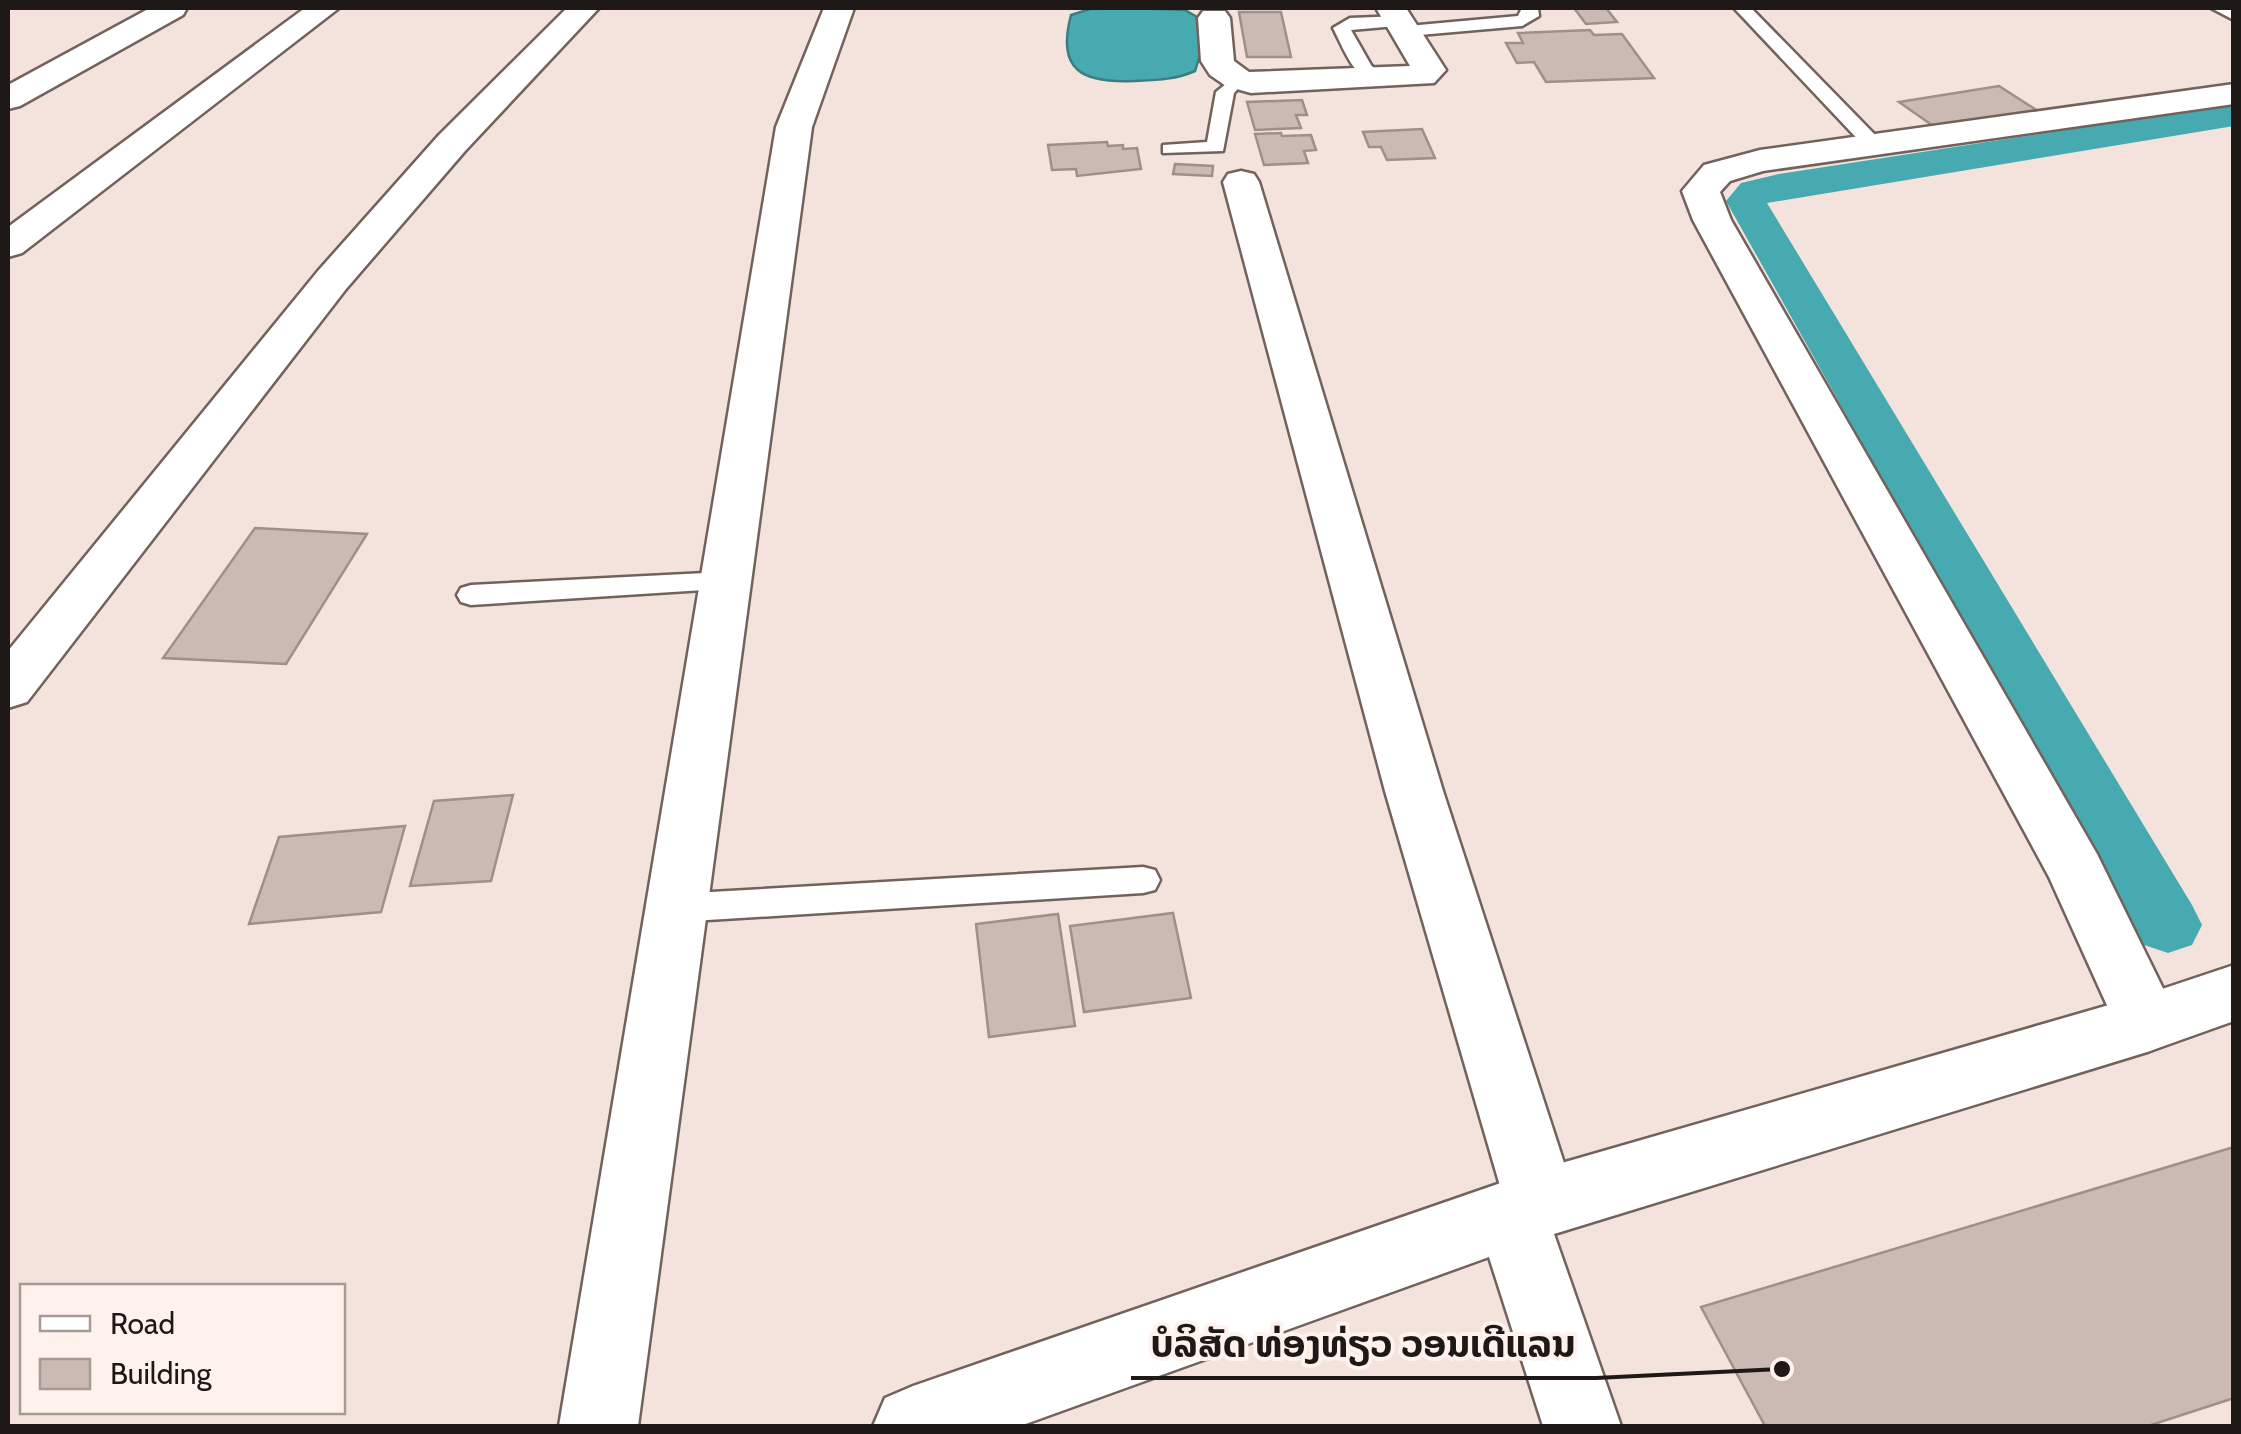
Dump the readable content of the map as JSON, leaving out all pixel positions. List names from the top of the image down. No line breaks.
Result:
{"places":["ບໍລິສັດ ທ່ອງທ່ຽວ ວອນເດີແລນ"],"legend":["Road","Building"]}
